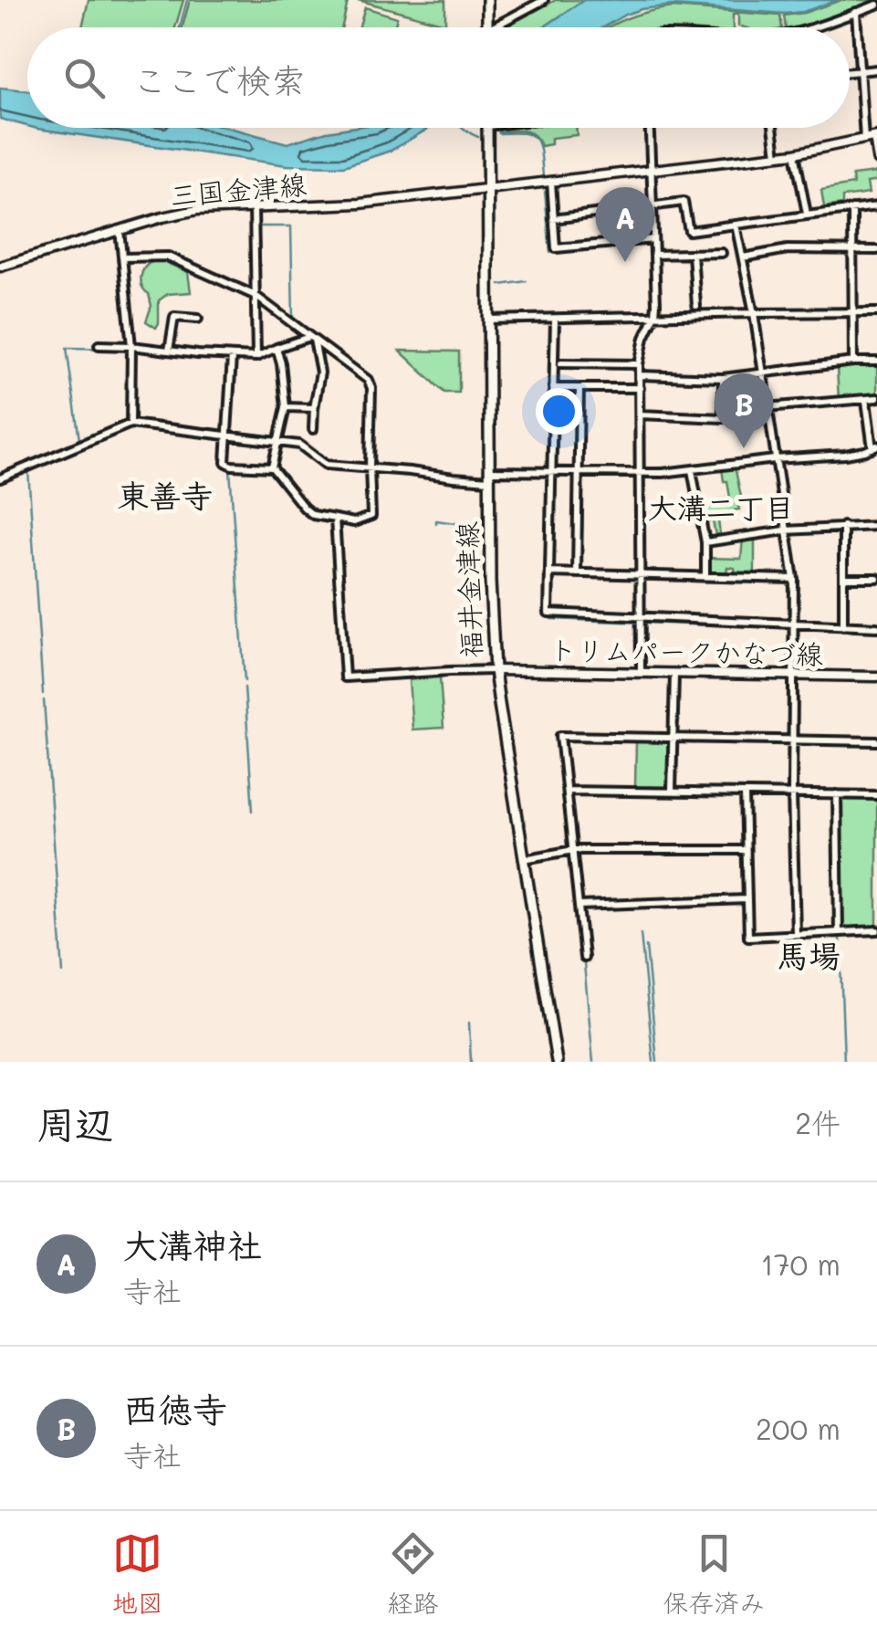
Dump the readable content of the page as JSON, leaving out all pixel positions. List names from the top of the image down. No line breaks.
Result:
{"streets":{"main road":["三国金津線","福井金津線","トリムパークかなづ線"]},"crossings":[["三国金津線","福井金津線"],["福井金津線","トリムパークかなづ線"]],"districts":["東善寺","大溝二丁目","馬場"],"page":{"search":"ここで検索","pins":["A","B"],"heading":["周辺","2件"],"list":[{"mark":"A","name":"大溝神社","note":"寺社","value":"170 m"},{"mark":"B","name":"西徳寺","note":"寺社","value":"200 m"}],"nav":["地図","経路","保存済み"]}}
